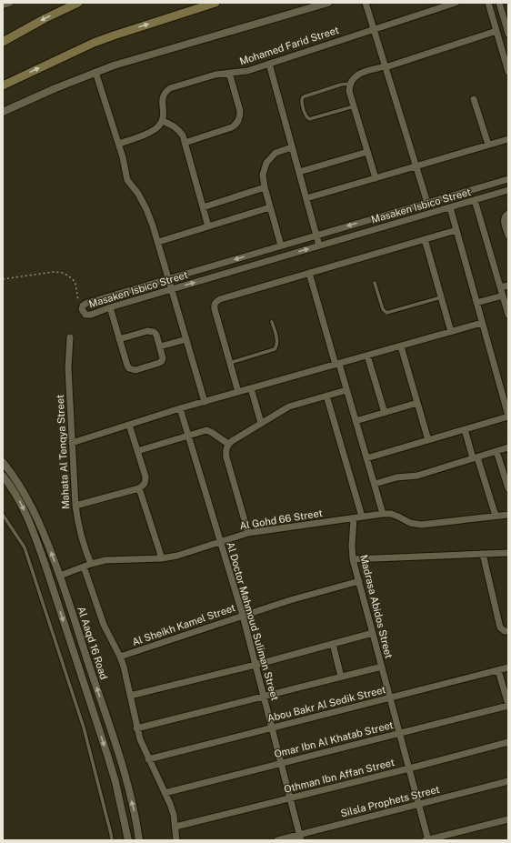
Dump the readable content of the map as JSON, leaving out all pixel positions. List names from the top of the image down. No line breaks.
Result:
{"streets":{"street":["Mohamed Farid Street","Masaken Isbico Street","Mahata Al Tenqya Street","Al Gohd 66 Street","Madrasa Abidos Street","Al Doctor Mahmoud Suliman Street","Al Sheikh Kamel Street","Al Aaqd 16 Road","Abou Bakr Al Sedik Street","Omar Ibn Al Khatab Street","Othman Ibn Affan Street","Silsla Prophets Street"]},"crossings":[["Mahata Al Tenqya Street","Al Gohd 66 Street"],["Mahata Al Tenqya Street","Al Sheikh Kamel Street"],["Mahata Al Tenqya Street","Abou Bakr Al Sedik Street"],["Mahata Al Tenqya Street","Omar Ibn Al Khatab Street"],["Mahata Al Tenqya Street","Othman Ibn Affan Street"],["Al Gohd 66 Street","Madrasa Abidos Street"],["Al Gohd 66 Street","Al Doctor Mahmoud Suliman Street"],["Al Gohd 66 Street","Al Aaqd 16 Road"],["Madrasa Abidos Street","Al Sheikh Kamel Street"],["Madrasa Abidos Street","Abou Bakr Al Sedik Street"],["Madrasa Abidos Street","Omar Ibn Al Khatab Street"],["Madrasa Abidos Street","Othman Ibn Affan Street"],["Madrasa Abidos Street","Silsla Prophets Street"],["Al Doctor Mahmoud Suliman Street","Al Sheikh Kamel Street"],["Al Doctor Mahmoud Suliman Street","Abou Bakr Al Sedik Street"],["Al Doctor Mahmoud Suliman Street","Omar Ibn Al Khatab Street"],["Al Doctor Mahmoud Suliman Street","Othman Ibn Affan Street"],["Al Doctor Mahmoud Suliman Street","Silsla Prophets Street"]]}
